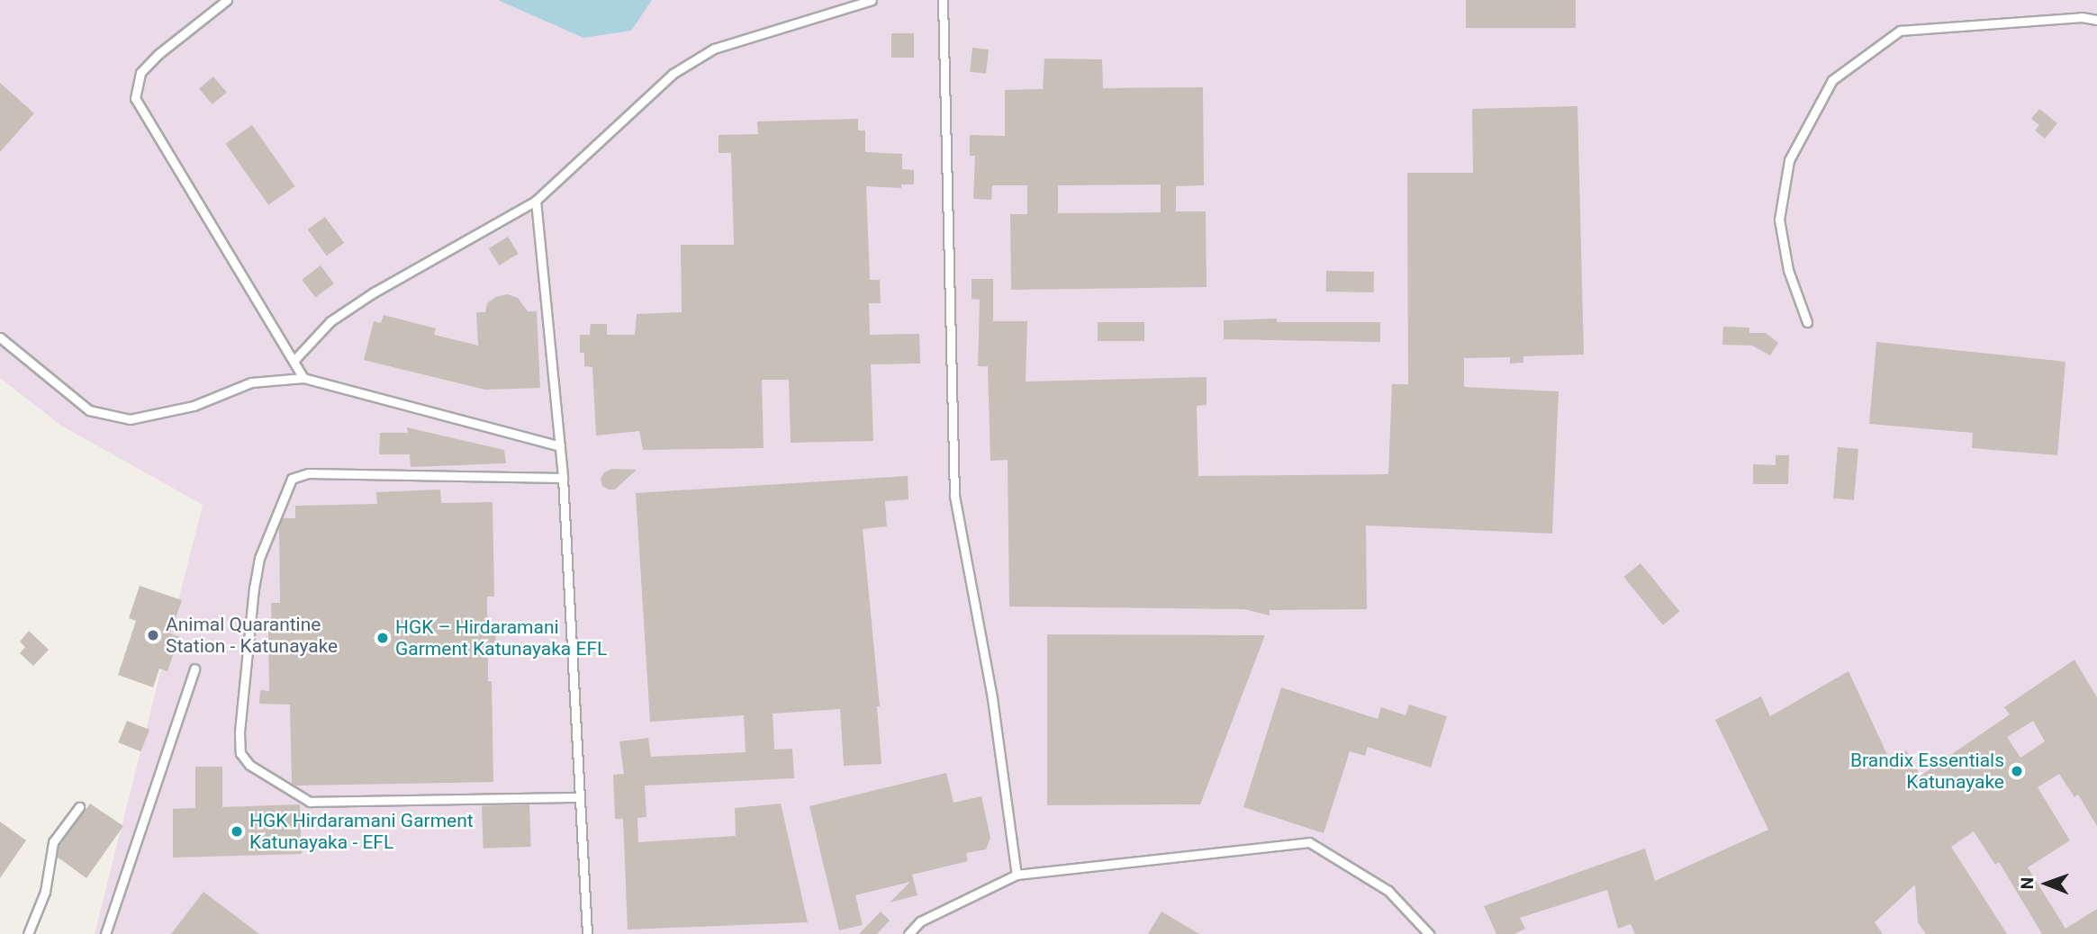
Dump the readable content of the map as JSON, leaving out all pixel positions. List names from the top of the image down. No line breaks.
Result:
{"places":["Animal Quarantine Station - Katunayake","HGK – Hirdaramani Garment Katunayaka EFL","Brandix Essentials Katunayake","HGK Hirdaramani Garment Katunayaka - EFL"],"north":"left"}
